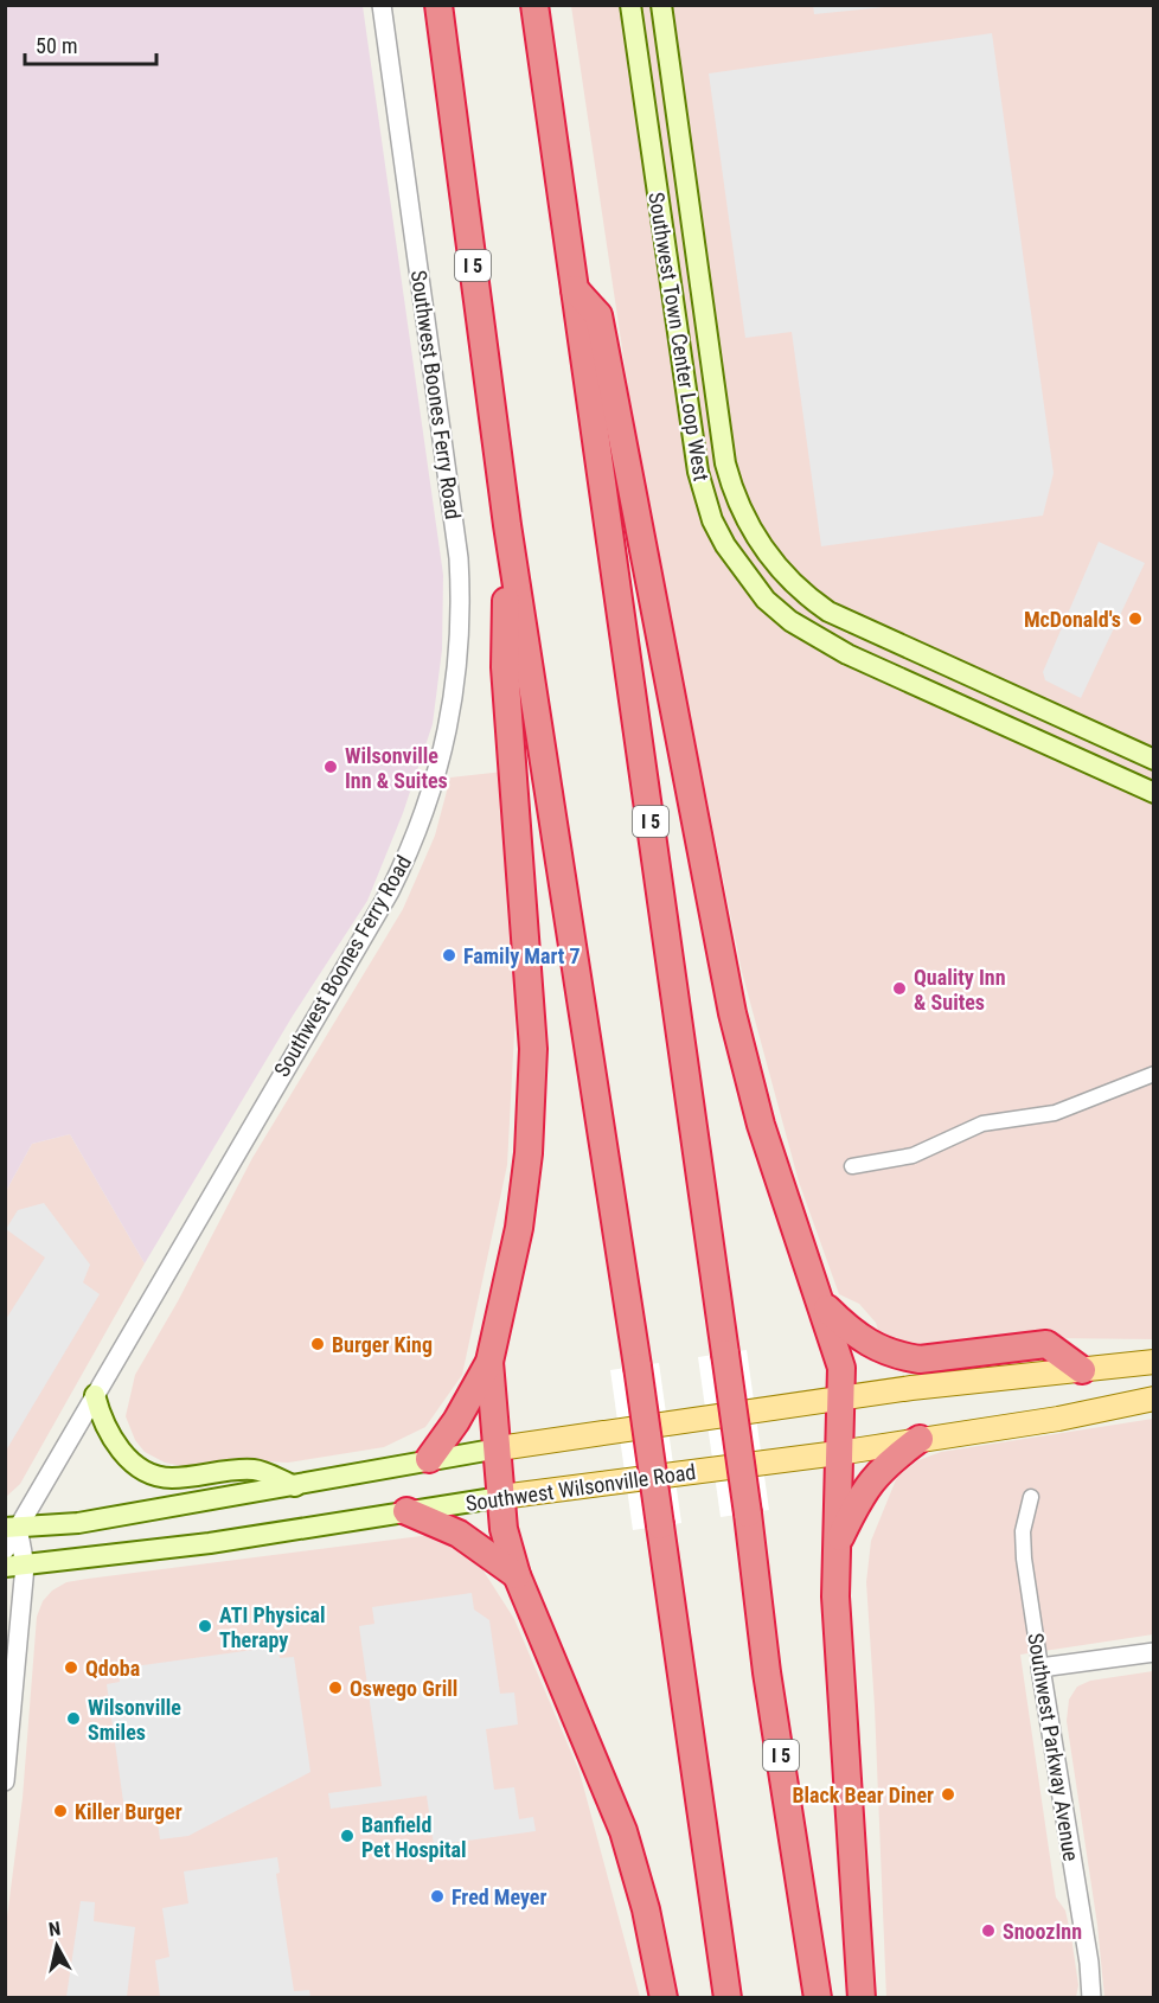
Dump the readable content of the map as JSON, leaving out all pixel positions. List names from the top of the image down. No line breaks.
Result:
{"streets":{"highway":["I 5"],"main road":["Southwest Town Center Loop West","Southwest Wilsonville Road"],"street":["Southwest Boones Ferry Road","Southwest Parkway Avenue"]},"crossings":[["I 5","Southwest Wilsonville Road"]],"places":["McDonald's","Wilsonville Inn & Suites","Family Mart 7","Quality Inn & Suites","Burger King","ATI Physical Therapy","Qdoba","Oswego Grill","Wilsonville Smiles","Black Bear Diner","Killer Burger","Banfield Pet Hospital","Fred Meyer","SnoozInn"],"scale_bar":"50 m","north":"top"}
